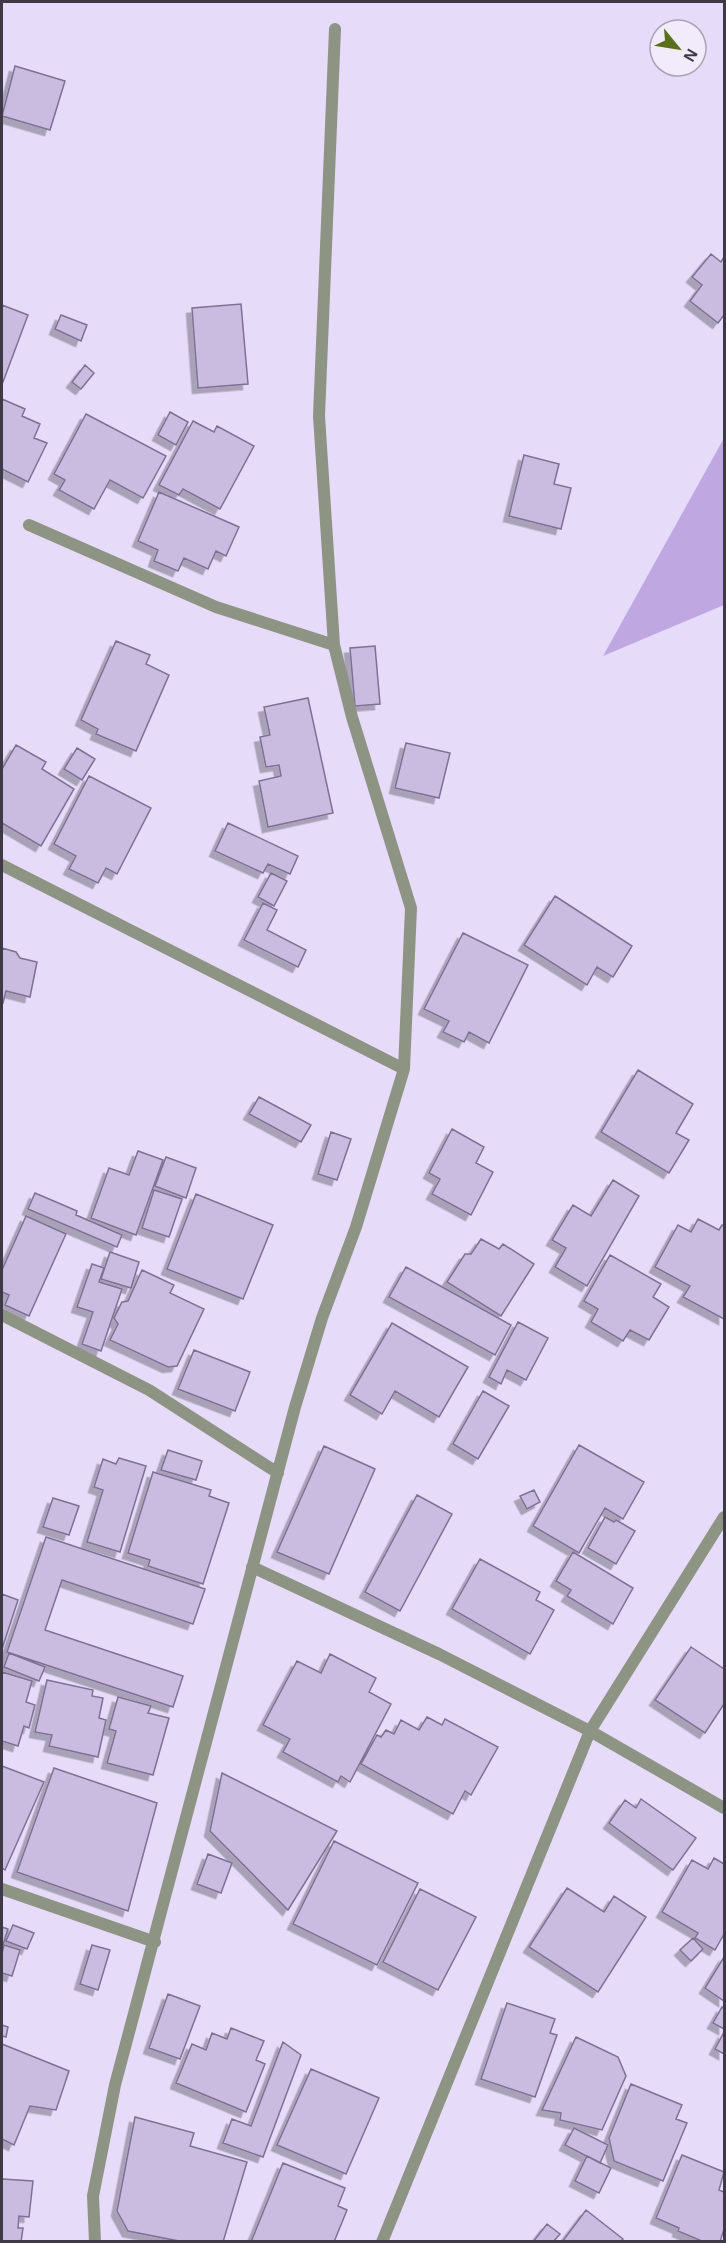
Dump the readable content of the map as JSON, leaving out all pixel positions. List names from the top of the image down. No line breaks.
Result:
{"north":"bottom right"}
